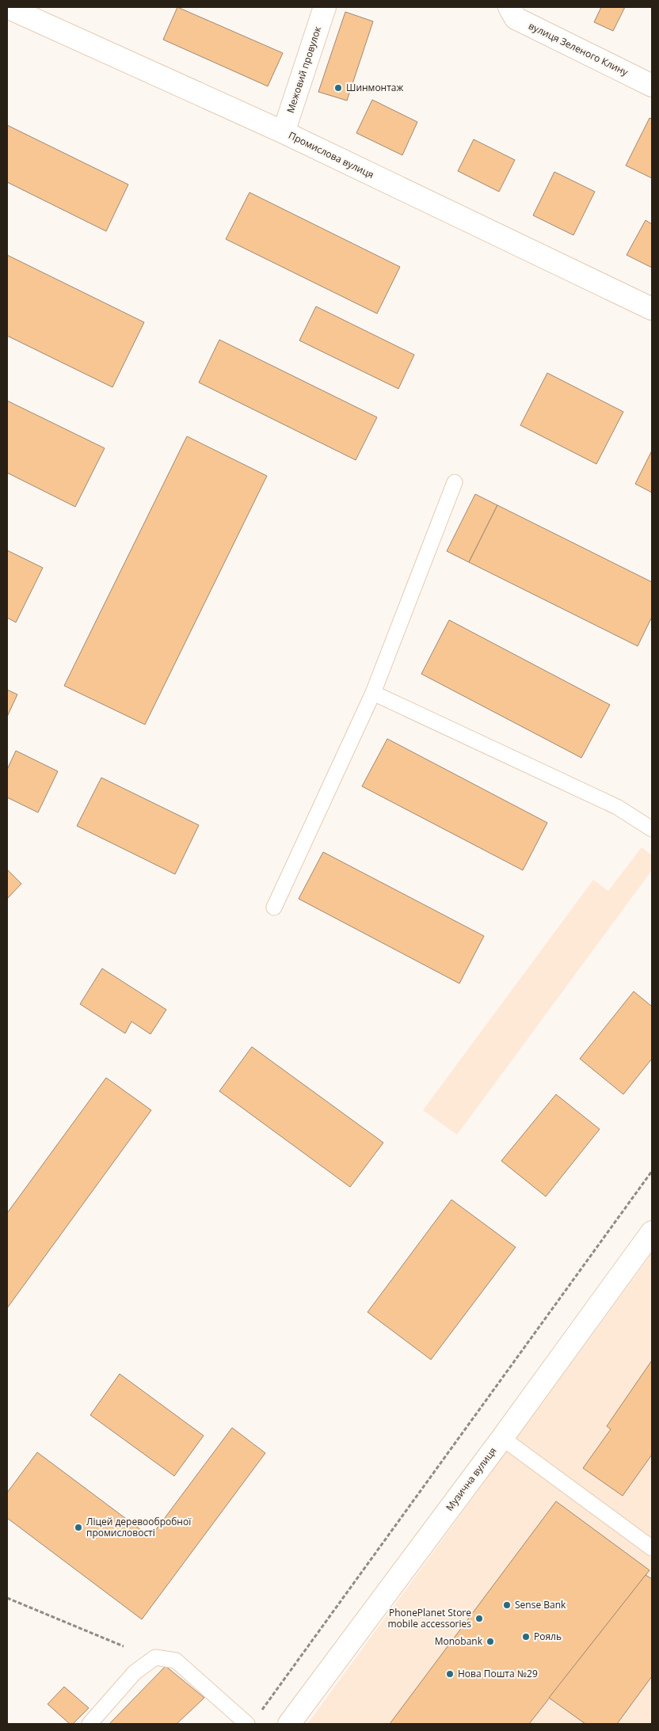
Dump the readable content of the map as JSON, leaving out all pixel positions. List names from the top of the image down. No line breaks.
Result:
{"streets":{"street":["вулиця Зеленого Клину","Межовий провулок","Промислова вулиця","Музична вулиця"]},"crossings":[["Межовий провулок","Промислова вулиця"]],"places":["Шинмонтаж","Ліцей деревообробної промисловості","Sense Bank","PhonePlanet Store mobile accessories","Рояль","Monobank","Нова Пошта №29"]}
